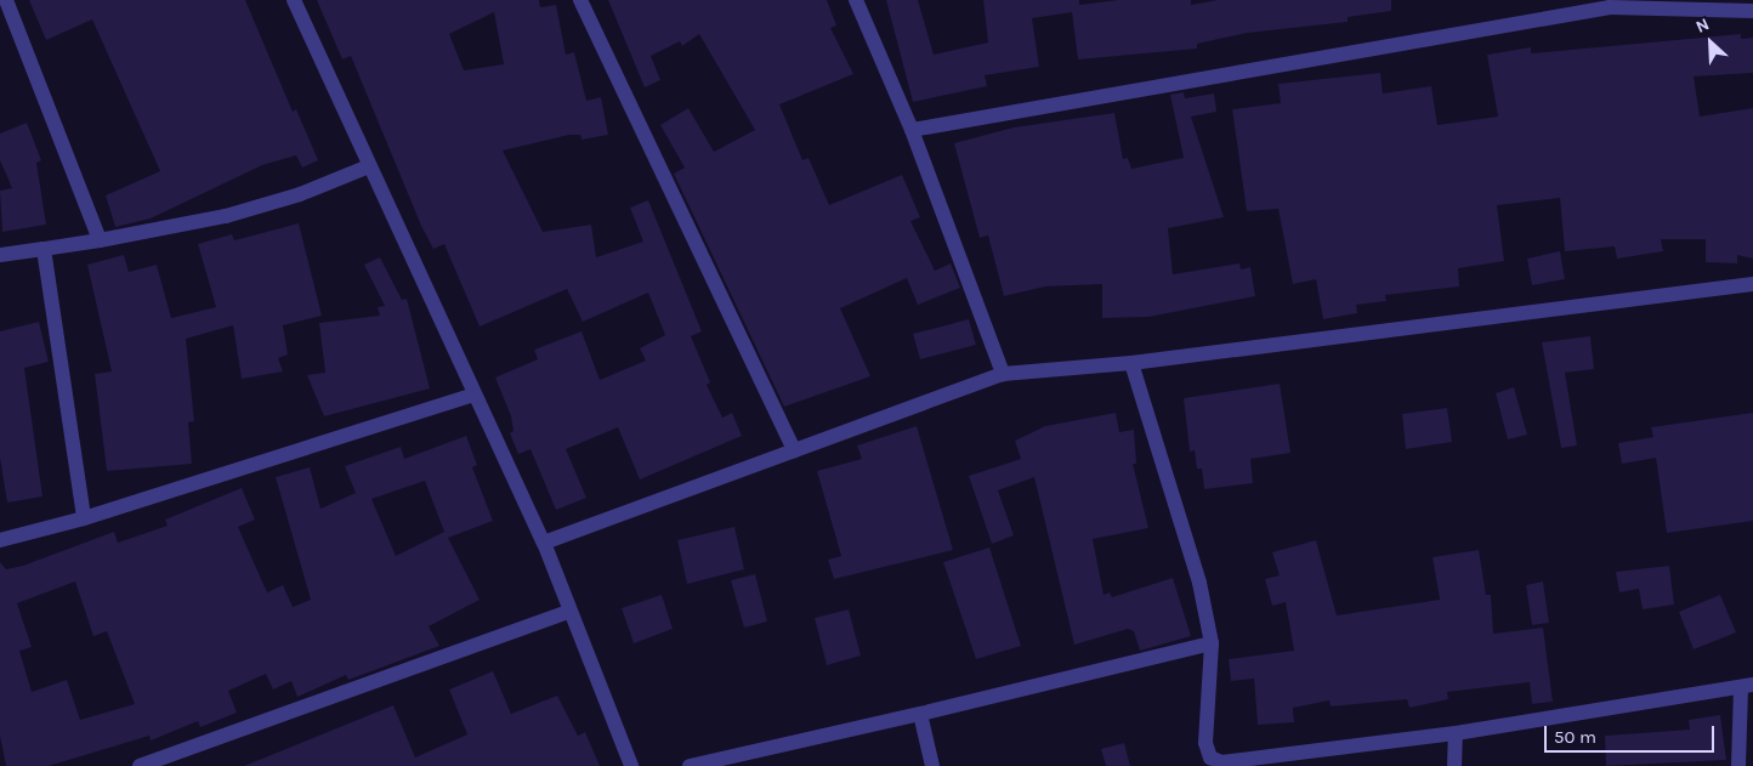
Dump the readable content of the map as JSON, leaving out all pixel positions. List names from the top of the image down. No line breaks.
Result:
{"scale_bar":"50 m","north":"top left"}
